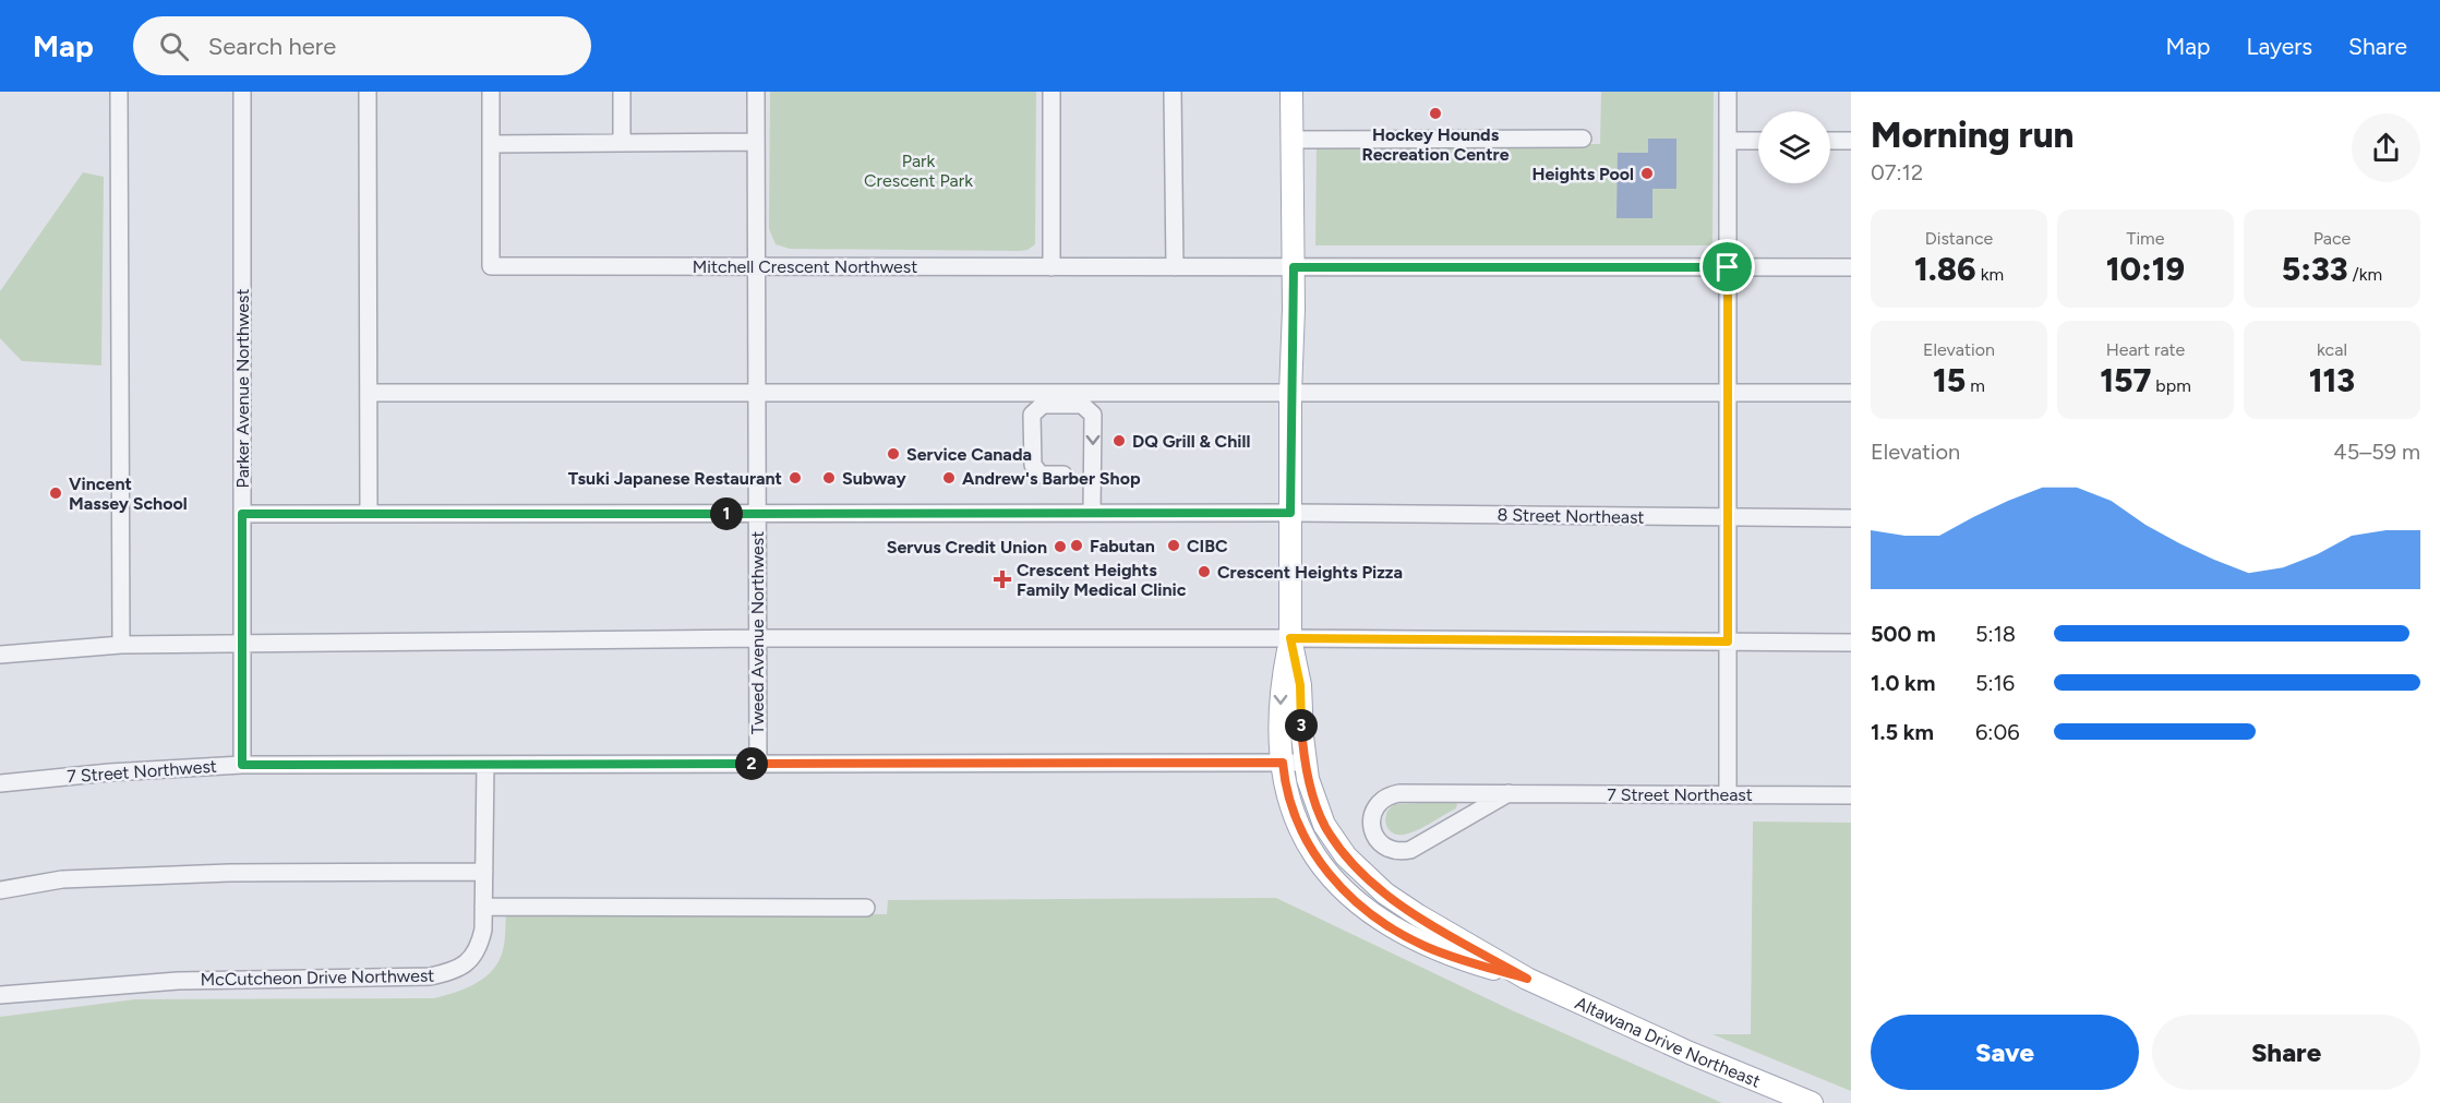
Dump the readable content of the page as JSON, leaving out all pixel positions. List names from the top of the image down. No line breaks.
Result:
{"streets":{"main road":["Altawana Drive Northeast"],"street":["Mitchell Crescent Northwest","Parker Avenue Northwest","8 Street Northeast","Tweed Avenue Northwest","7 Street Northwest","7 Street Northeast","McCutcheon Drive Northwest"]},"crossings":[["Mitchell Crescent Northwest","Tweed Avenue Northwest"],["Parker Avenue Northwest","8 Street Northeast"],["Parker Avenue Northwest","7 Street Northwest"],["8 Street Northeast","Tweed Avenue Northwest"],["Tweed Avenue Northwest","7 Street Northwest"],["7 Street Northwest","McCutcheon Drive Northwest"],["7 Street Northwest","Altawana Drive Northeast"]],"parks":["Park Crescent Park"],"places":{"other":["Hockey Hounds Recreation Centre","Heights Pool","DQ Grill & Chill","Service Canada","Tsuki Japanese Restaurant","Subway","Andrew's Barber Shop","Vincent Massey School","Fabutan","CIBC","Servus Credit Union","Crescent Heights Pizza"],"health":["Crescent Heights Family Medical Clinic"]},"page":{"header":"Map","search":"Search here","nav":["Map","Layers","Share"],"heading":["Morning run","07:12"],"stats":[["Distance","1.86 km"],["Time","10:19"],["Pace","5:33 /km"],["Elevation","15 m"],["Heart rate","157 bpm"],["kcal","113"]],"chart":["Elevation","45–59 m"],"pins":["1","3","2"],"list":[{"name":"500 m","note":"5:18"},{"name":"1.0 km","note":"5:16"},{"name":"1.5 km","note":"6:06"}],"buttons":["Save","Share"]}}
